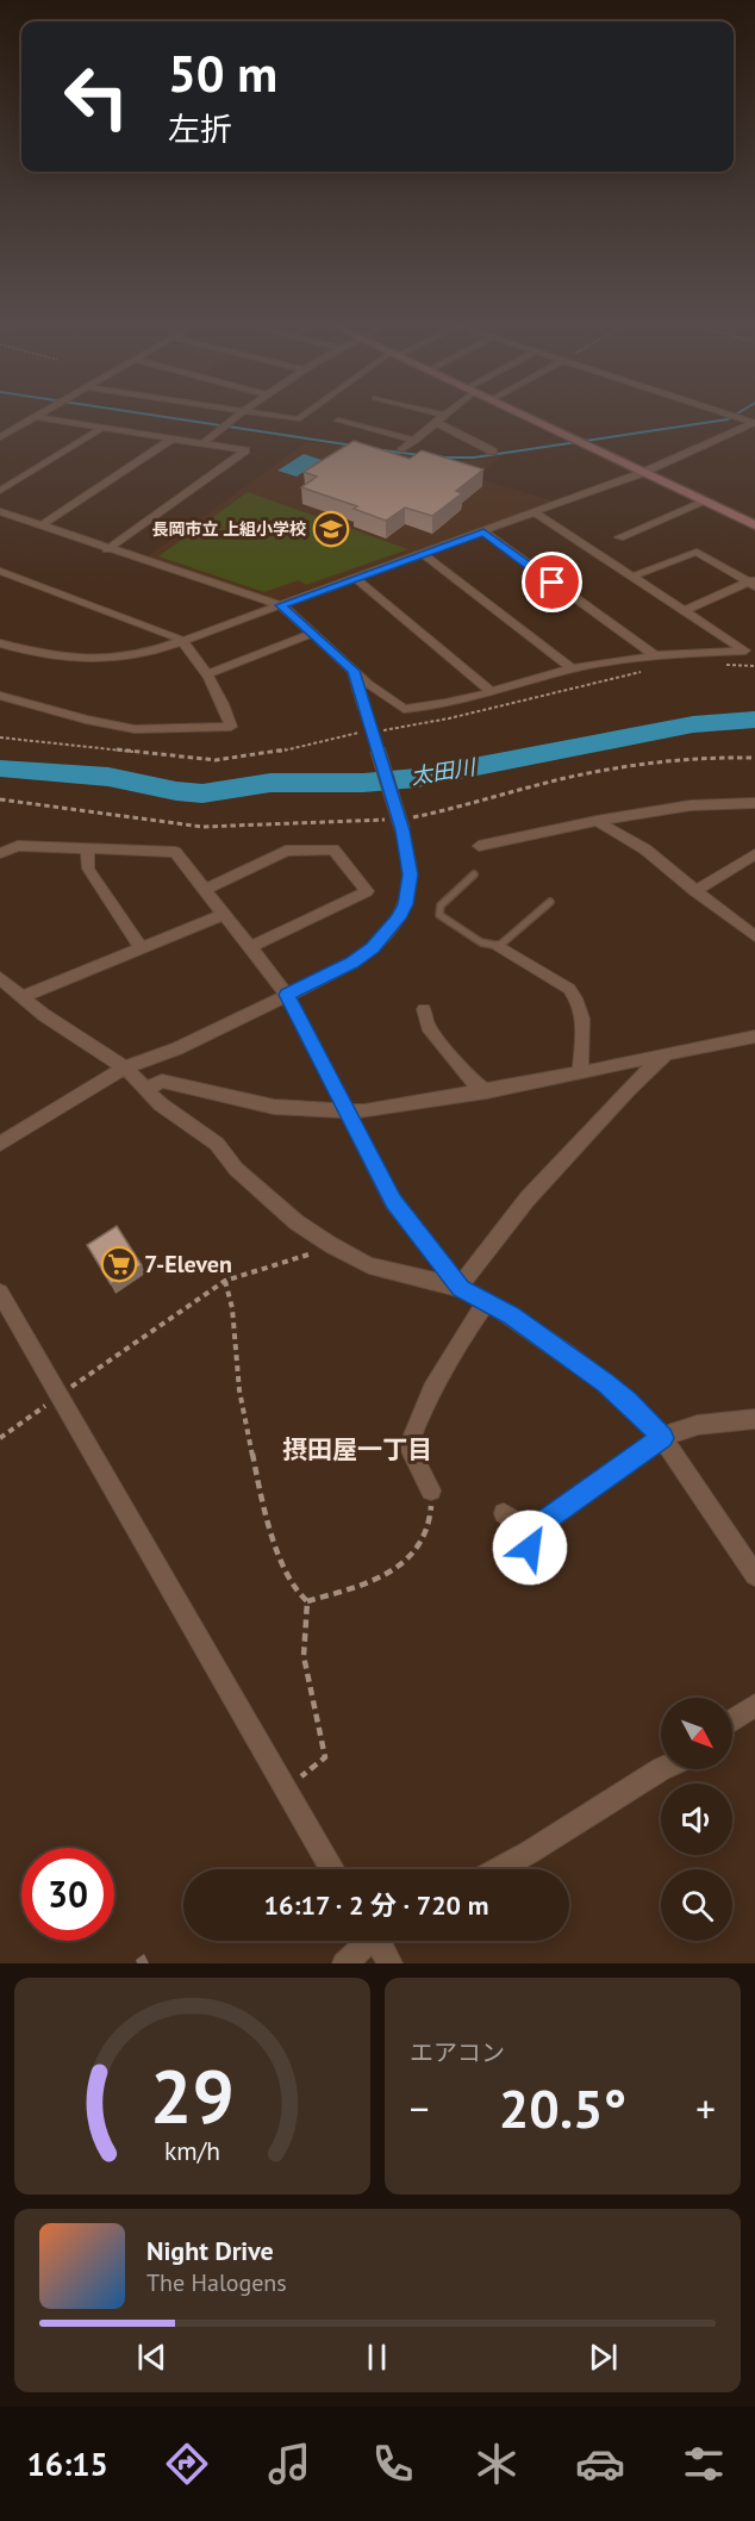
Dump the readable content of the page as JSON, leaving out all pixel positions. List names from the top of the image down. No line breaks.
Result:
{"districts":["摂田屋一丁目"],"water":["太田川"],"places":{"school or university":["長岡市立 上組小学校"],"supermarket":["7-Eleven"]},"north":"bottom right","page":{"turn":["50 m","左折"],"limit":"30","trip":"16:17 · 2 分 · 720 m","tile":"エアコン","heat":["−","20.5°","+"],"song":["Night Drive","The Halogens"],"tabs":"16:15","gauge":["29","km/h"]}}
